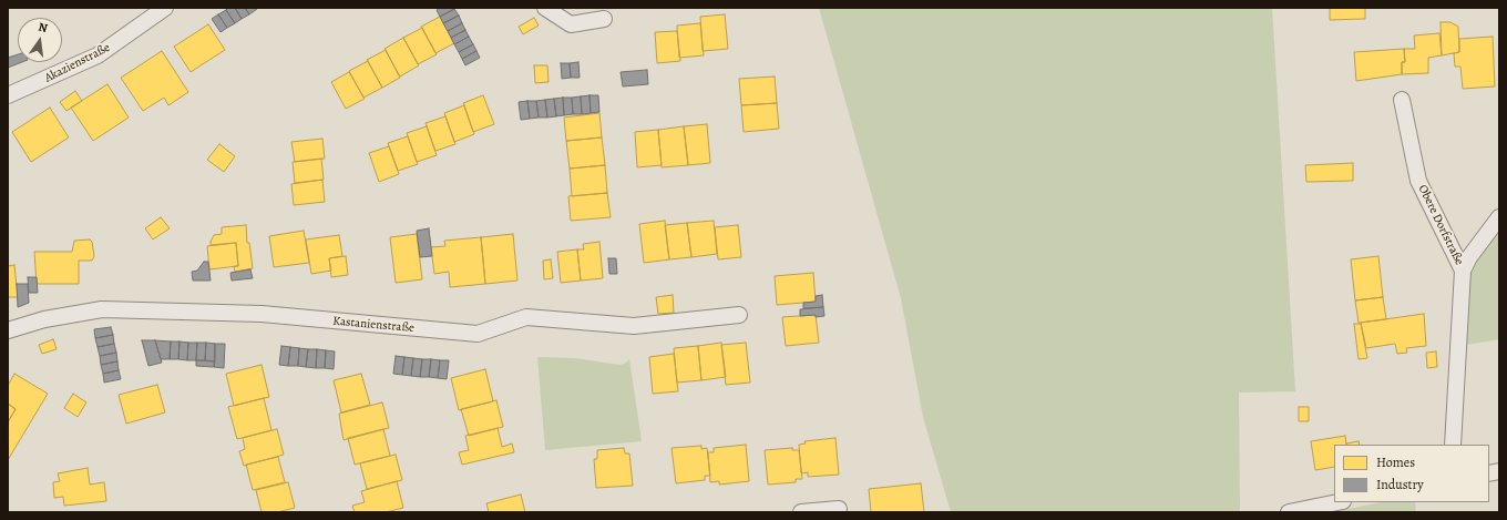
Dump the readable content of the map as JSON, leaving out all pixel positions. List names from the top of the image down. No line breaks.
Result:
{"streets":{"street":["Akazienstraße","Obere Dorfstraße","Kastanienstraße"]},"legend":["Homes","Industry"],"north":"top"}
